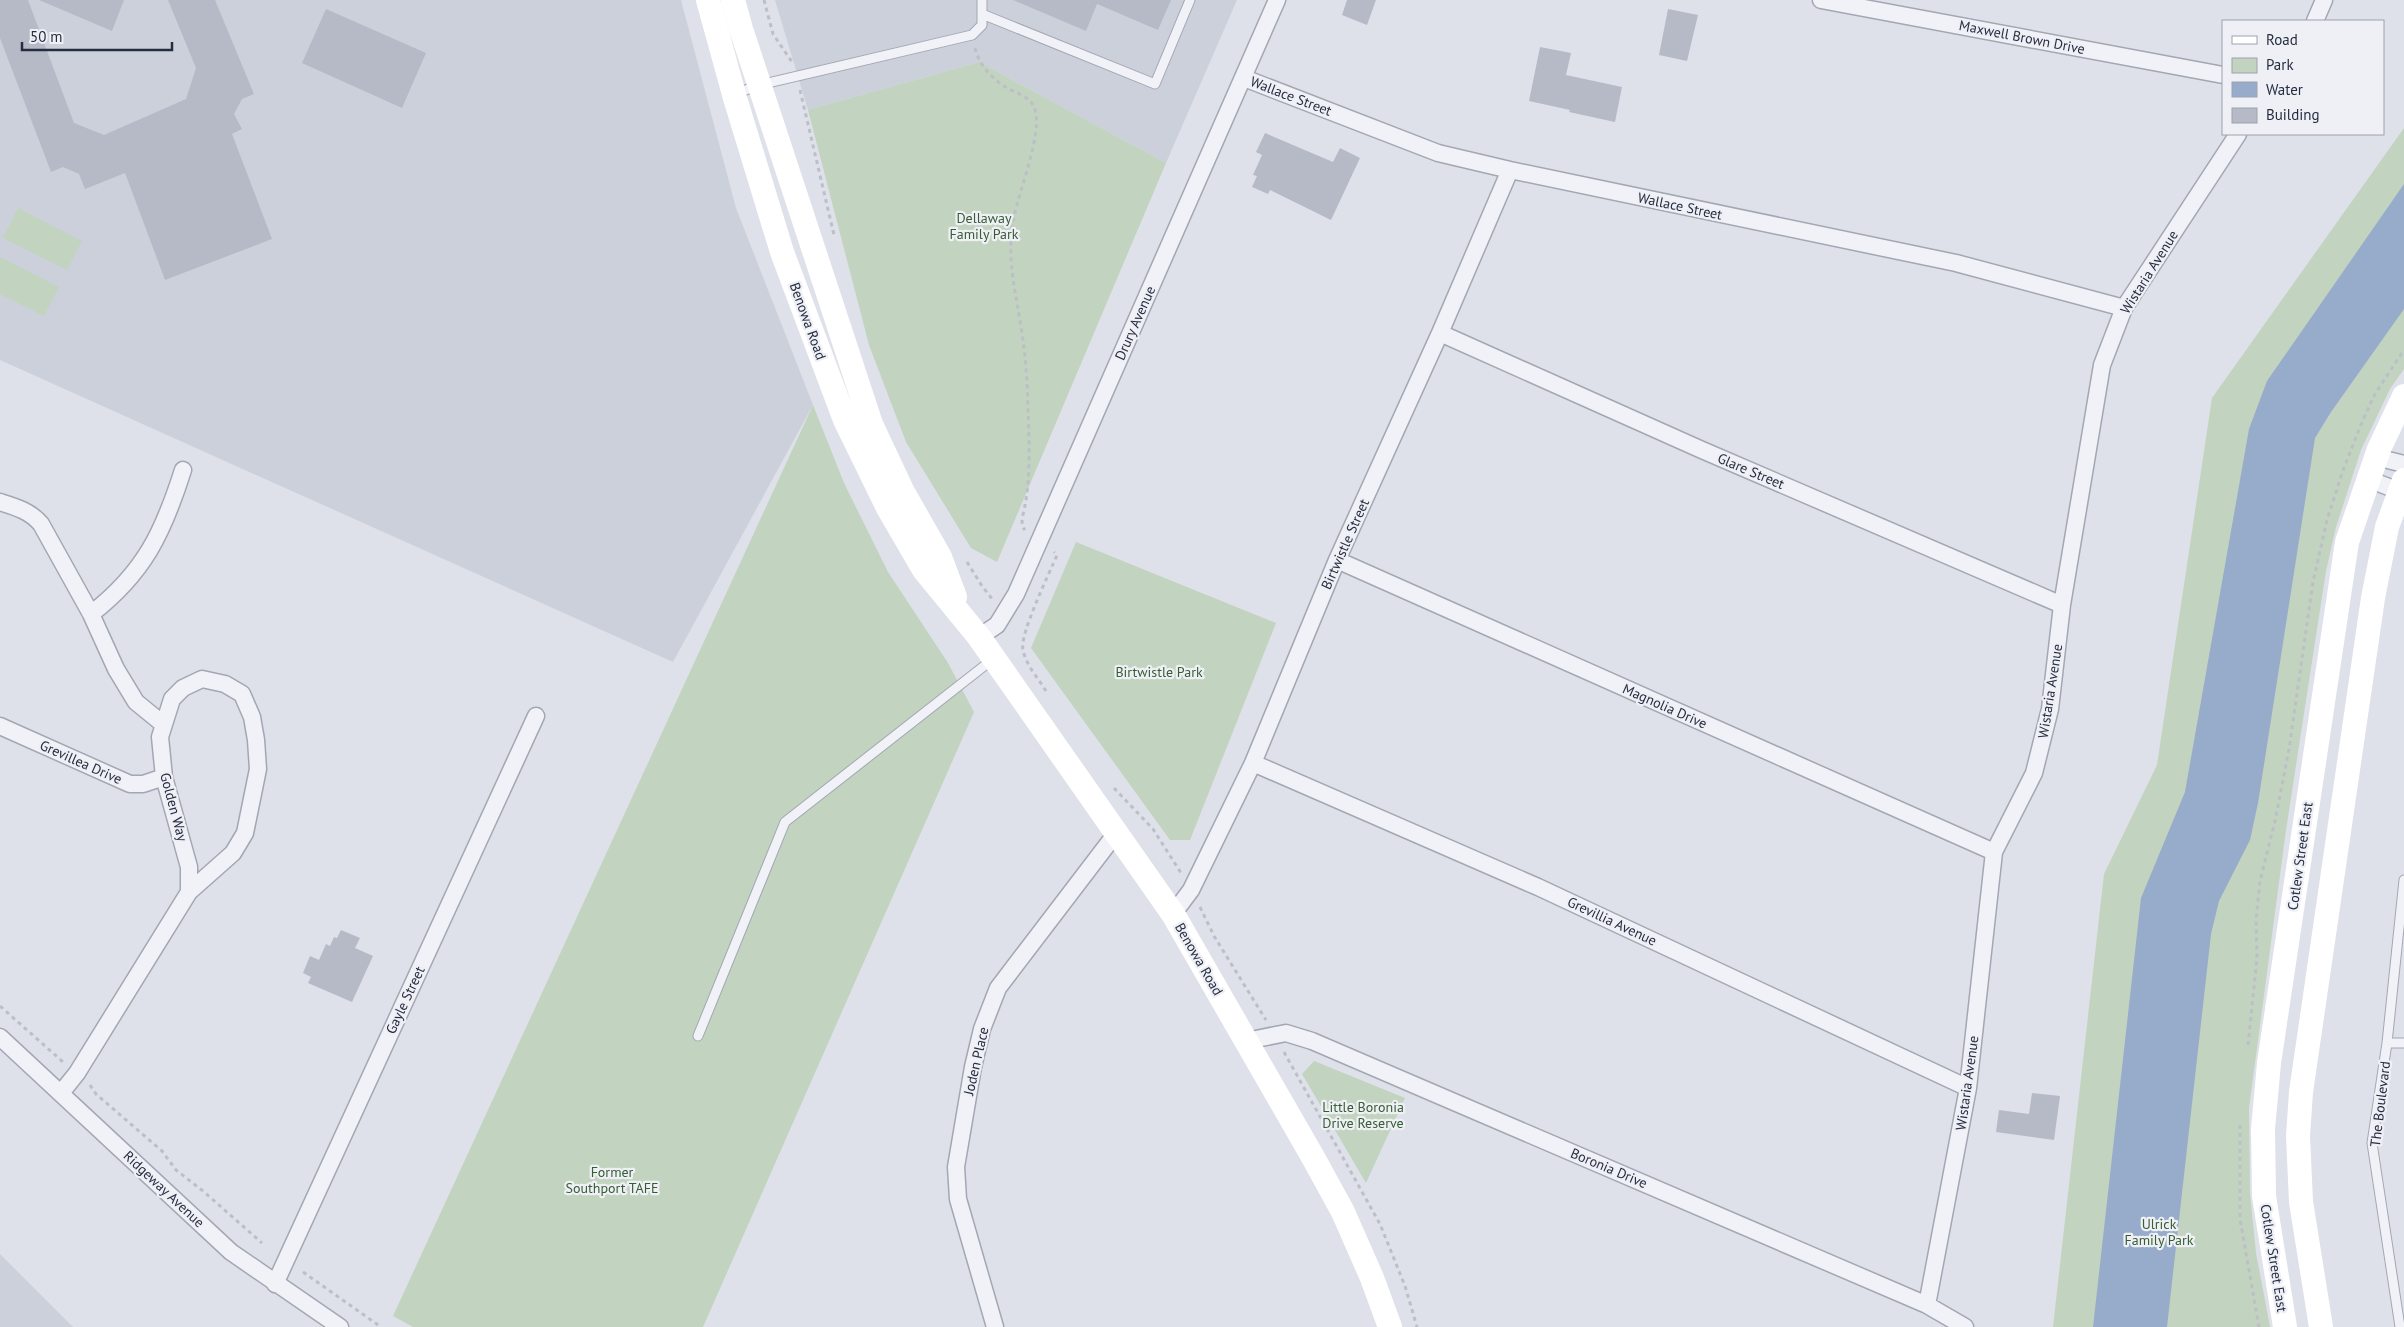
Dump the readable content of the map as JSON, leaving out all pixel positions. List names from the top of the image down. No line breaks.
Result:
{"streets":{"main road":["Benowa Road","Cotlew Street East"],"street":["Maxwell Brown Drive","Wallace Street","Wistaria Avenue","Drury Avenue","Glare Street","Birtwistle Street","Magnolia Drive","Grevillea Drive","Golden Way","Grevillia Avenue","Gayle Street","Joden Place","Boronia Drive","Ridgeway Avenue"],"lane":["The Boulevard"]},"crossings":[["Wallace Street","Wistaria Avenue"],["Wallace Street","Drury Avenue"],["Wallace Street","Birtwistle Street"],["Wistaria Avenue","Glare Street"],["Wistaria Avenue","Magnolia Drive"],["Wistaria Avenue","Grevillia Avenue"],["Wistaria Avenue","Boronia Drive"],["Benowa Road","Drury Avenue"],["Benowa Road","Birtwistle Street"],["Benowa Road","Joden Place"],["Benowa Road","Boronia Drive"],["Glare Street","Birtwistle Street"],["Birtwistle Street","Magnolia Drive"],["Birtwistle Street","Grevillia Avenue"],["Grevillea Drive","Golden Way"],["Golden Way","Ridgeway Avenue"],["Gayle Street","Ridgeway Avenue"]],"parks":["Dellaway Family Park","Birtwistle Park","Little Boronia Drive Reserve","Former Southport TAFE","Ulrick Family Park"],"legend":["Road","Park","Water","Building"],"scale_bar":"50 m"}
